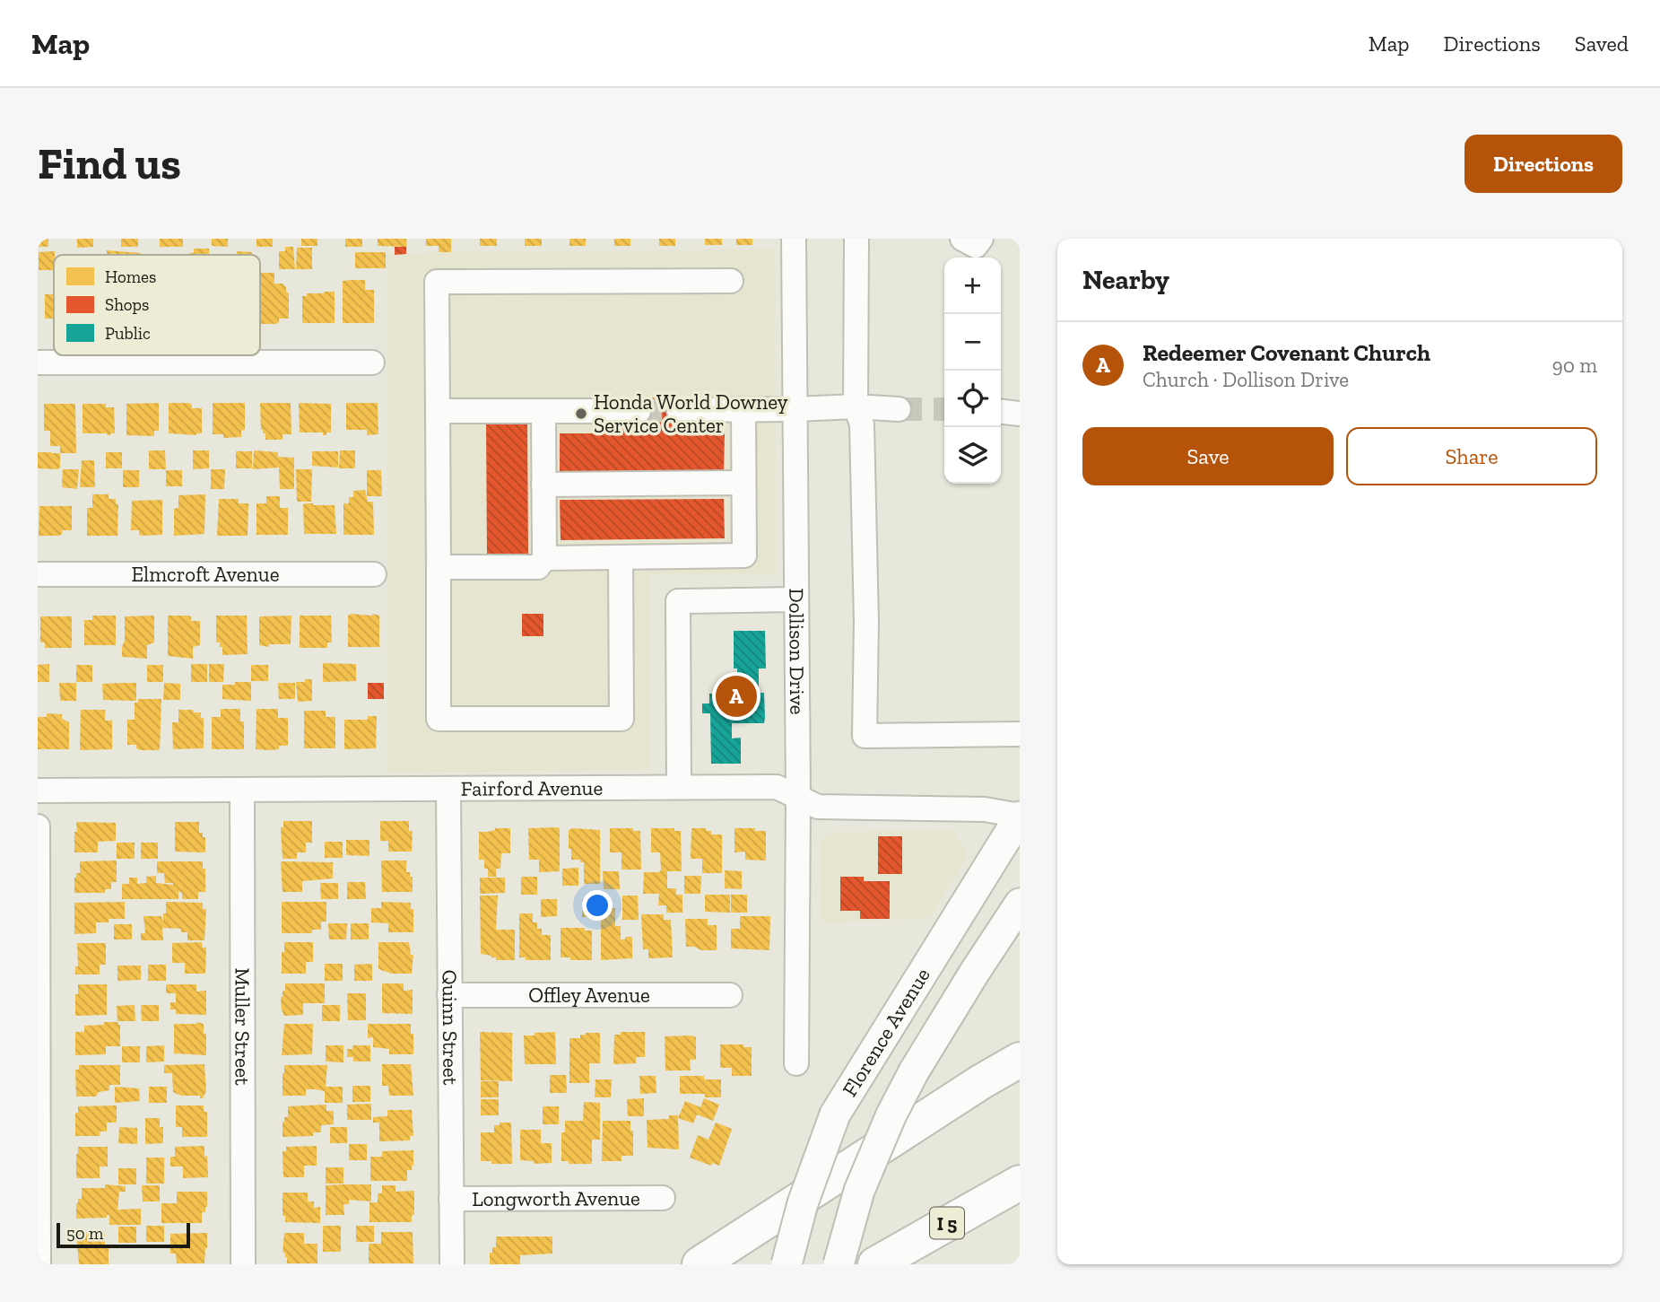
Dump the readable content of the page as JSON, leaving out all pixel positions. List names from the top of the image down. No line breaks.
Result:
{"streets":{"highway":["I 5"],"main road":["Florence Avenue"],"street":["Elmcroft Avenue","Dollison Drive","Fairford Avenue","Offley Avenue","Quinn Street","Muller Street","Longworth Avenue"]},"crossings":[["Dollison Drive","Fairford Avenue"],["Fairford Avenue","Quinn Street"],["Fairford Avenue","Muller Street"],["Fairford Avenue","Florence Avenue"],["Offley Avenue","Quinn Street"],["Quinn Street","Longworth Avenue"]],"places":["Honda World Downey Service Center"],"legend":["Homes","Shops","Public"],"scale_bar":"50 m","page":{"header":"Map","nav":["Map","Directions","Saved"],"buttons":["Directions",["Save","Share"]],"title":"Find us","heading":"Nearby","map_buttons":["+","−"],"list":[{"mark":"A","name":"Redeemer Covenant Church","note":"Church · Dollison Drive","value":"90 m"}],"pins":"A","scale":"50 m"}}
